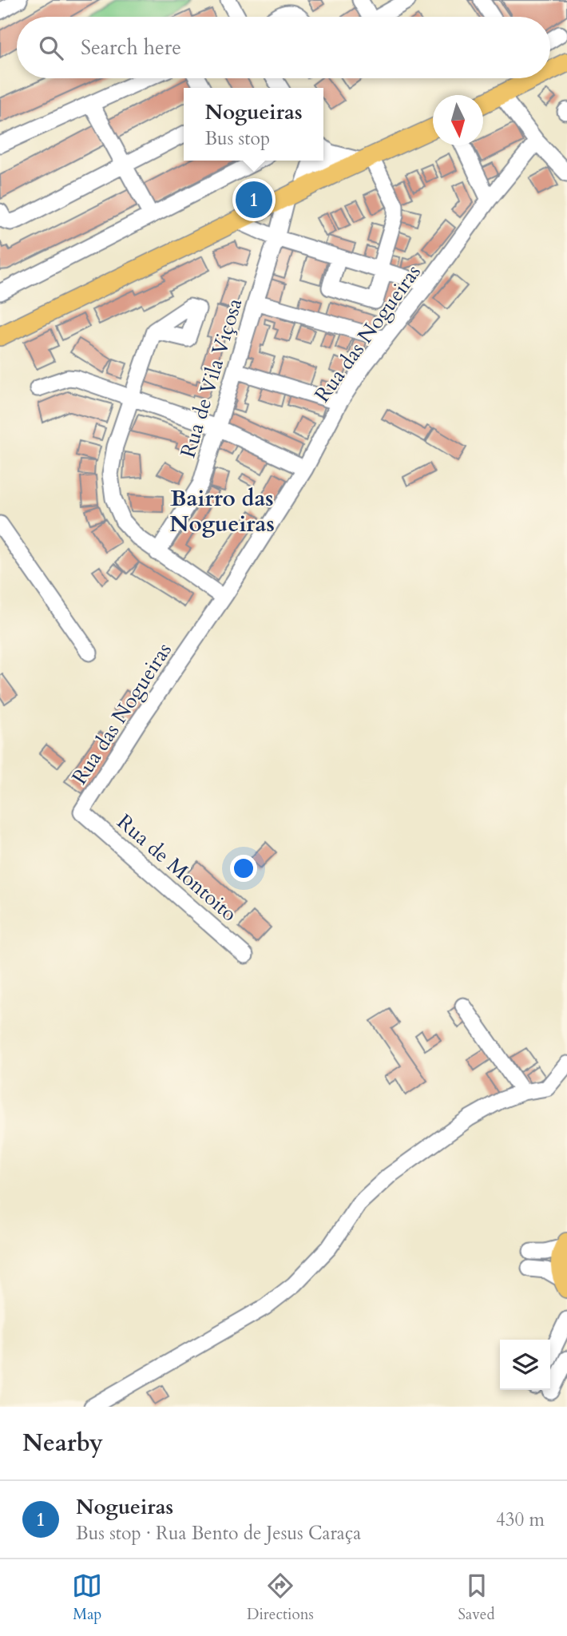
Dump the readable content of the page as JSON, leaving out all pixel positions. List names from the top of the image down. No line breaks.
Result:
{"streets":{"street":["Rua das Nogueiras","Rua de Vila Viçosa","Rua de Montoito"]},"crossings":[["Rua das Nogueiras","Rua de Montoito"]],"districts":["Bairro das Nogueiras"],"north":"bottom","page":{"search":"Search here","popup":["Nogueiras","Bus stop"],"pins":"1","heading":"Nearby","list":[{"mark":"1","name":"Nogueiras","note":"Bus stop · Rua Bento de Jesus Caraça","value":"430 m"}],"nav":["Map","Directions","Saved"]}}
